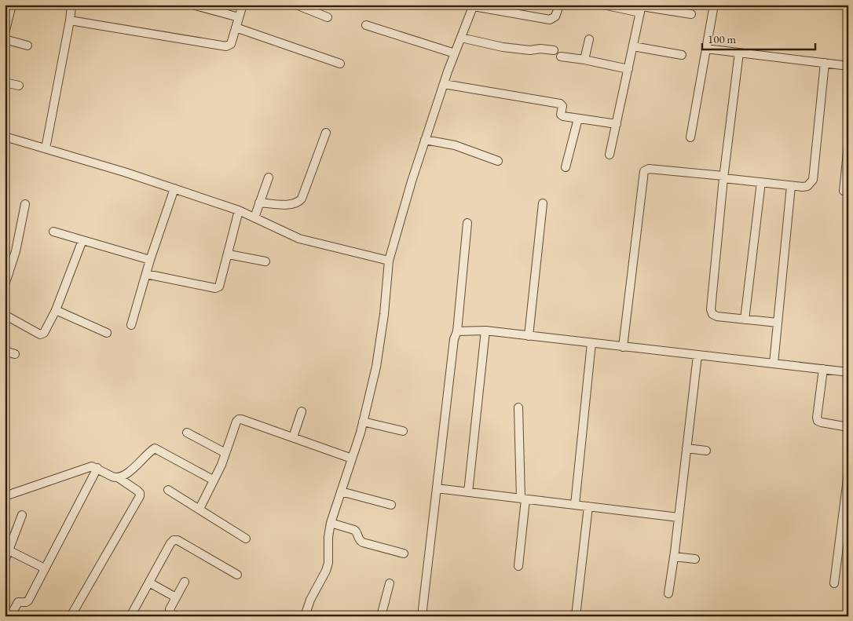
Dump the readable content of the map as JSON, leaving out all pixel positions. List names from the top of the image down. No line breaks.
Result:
{"scale_bar":"100 m"}
